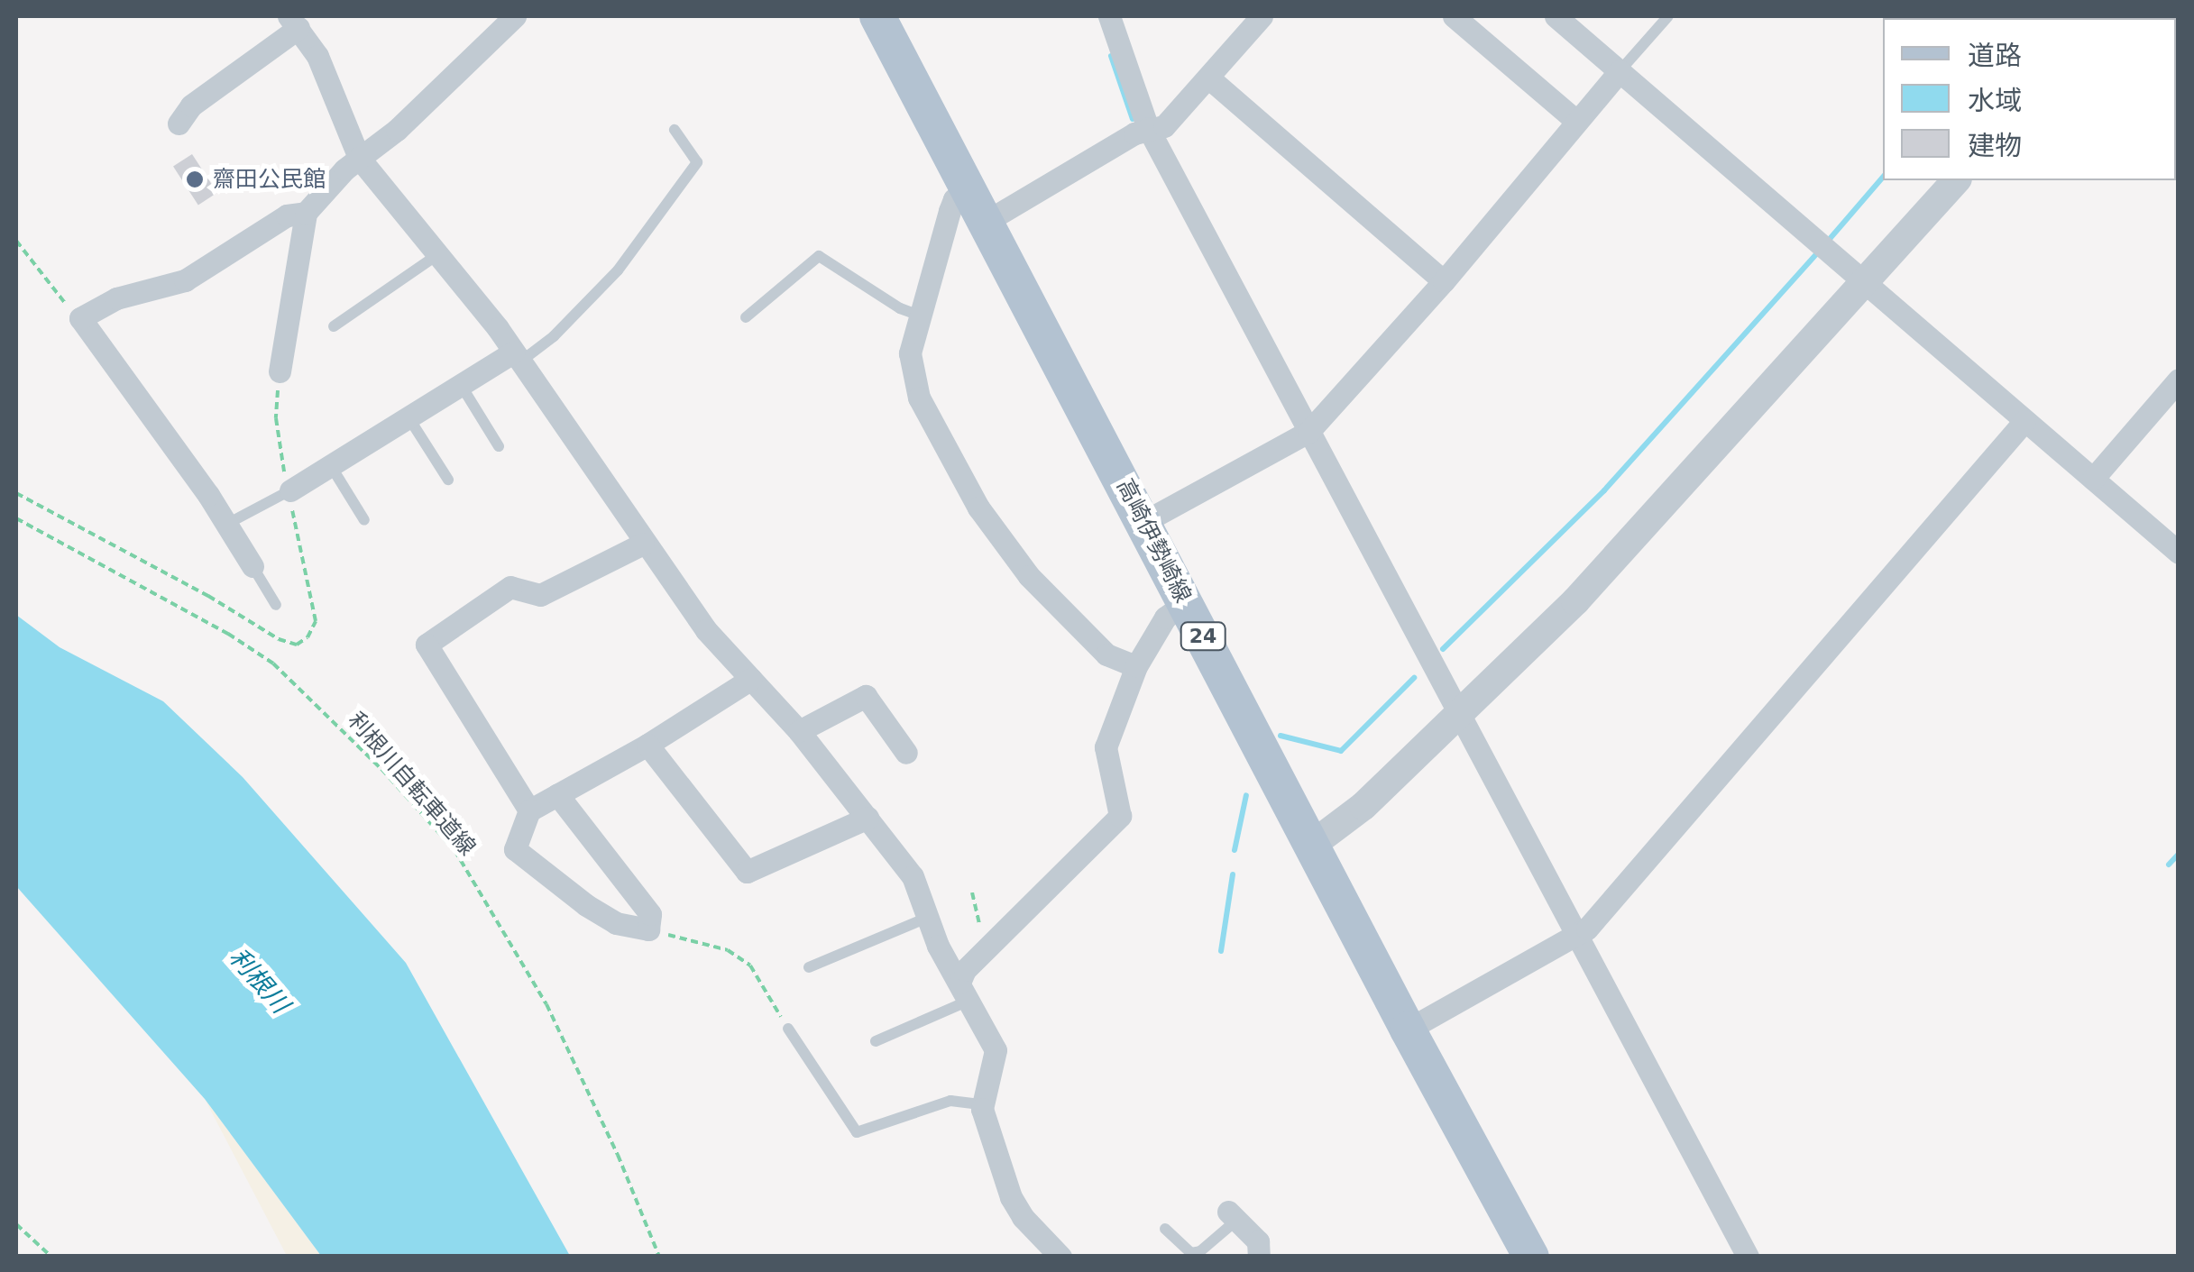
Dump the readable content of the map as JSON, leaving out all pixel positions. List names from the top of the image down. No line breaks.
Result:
{"streets":{"main road":["高崎伊勢崎線","24"],"path":["利根川自転車道線"]},"water":["利根川"],"places":["齋田公民館"],"legend":["道路","水域","建物"]}
